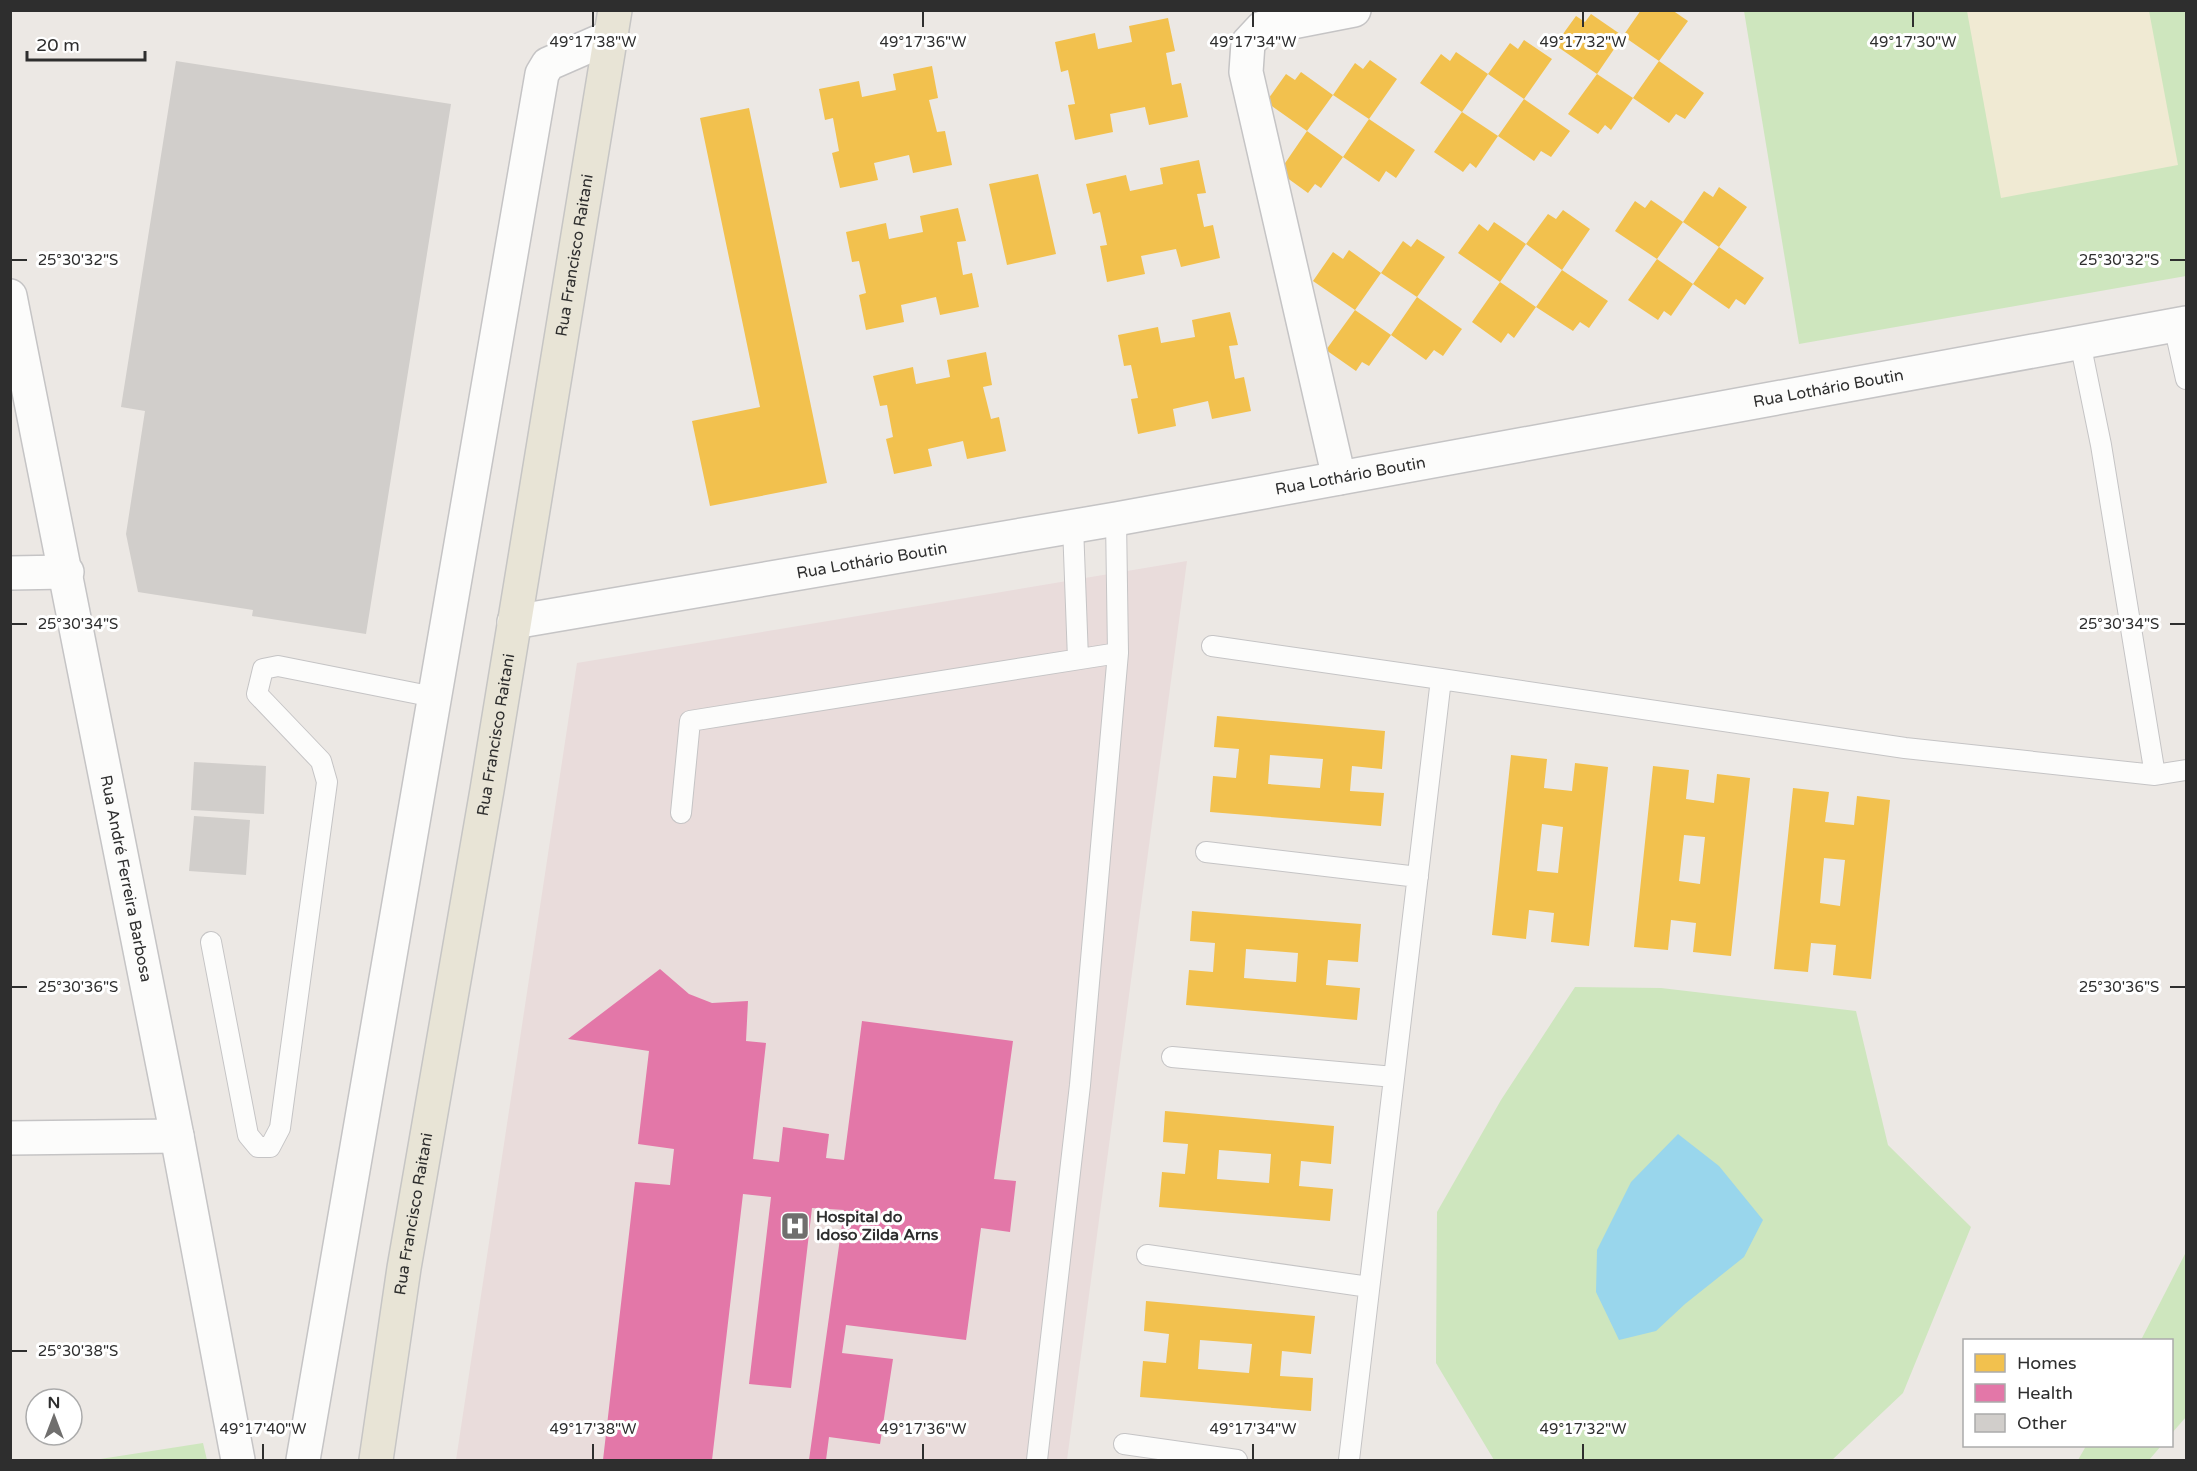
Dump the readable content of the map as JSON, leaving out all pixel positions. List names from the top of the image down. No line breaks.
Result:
{"streets":{"main road":["Rua Francisco Raitani"],"street":["Rua Lothário Boutin","Rua André Ferreira Barbosa"]},"crossings":[["Rua Francisco Raitani","Rua Lothário Boutin"]],"places":{"hospital":["Hospital do Idoso Zilda Arns"]},"legend":["Homes","Health","Other"],"scale_bar":"20 m","north":"top","coordinates":["49°17'38\"W","49°17'36\"W","49°17'34\"W","49°17'32\"W","49°17'30\"W","25°30'32\"S","25°30'34\"S","25°30'36\"S","25°30'38\"S","49°17'40\"W"]}
